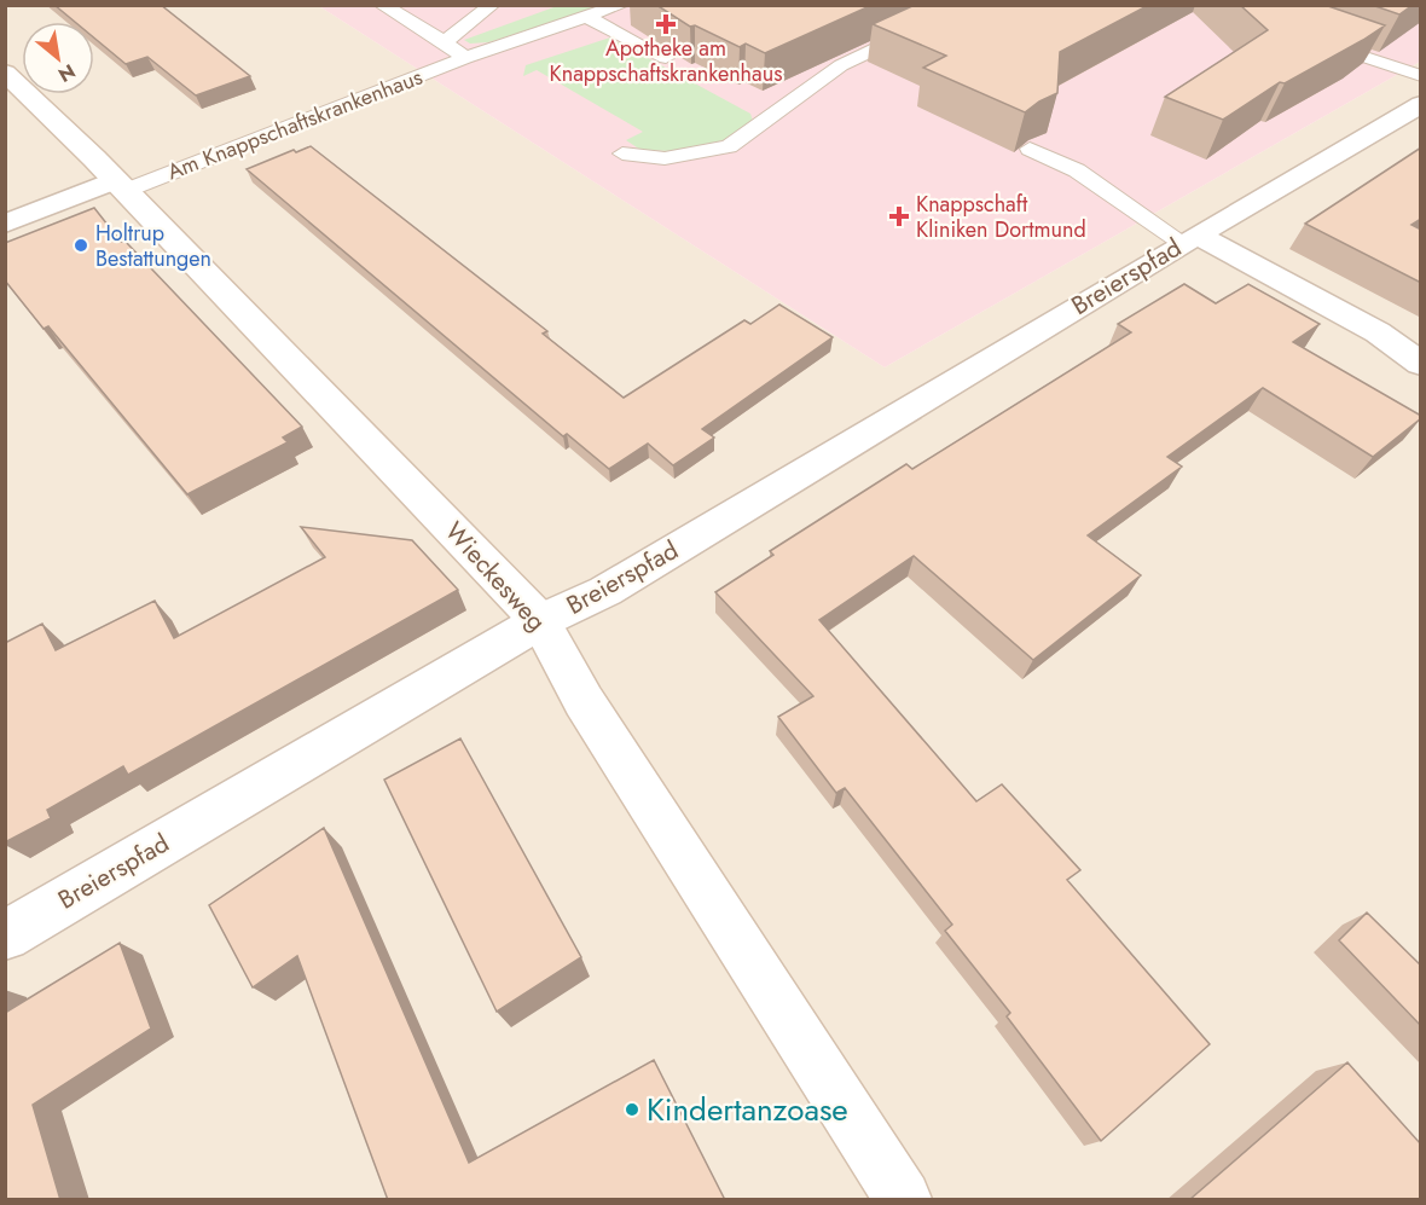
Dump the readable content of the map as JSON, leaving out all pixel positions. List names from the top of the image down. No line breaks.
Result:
{"streets":{"street":["Breierspfad","Wieckesweg"],"lane":["Am Knappschaftskrankenhaus"]},"crossings":[["Am Knappschaftskrankenhaus","Wieckesweg"],["Breierspfad","Wieckesweg"]],"places":{"health":["Apotheke am Knappschaftskrankenhaus","Knappschaft Kliniken Dortmund"],"other":["Holtrup Bestattungen","Kindertanzoase"]},"north":"bottom right"}
